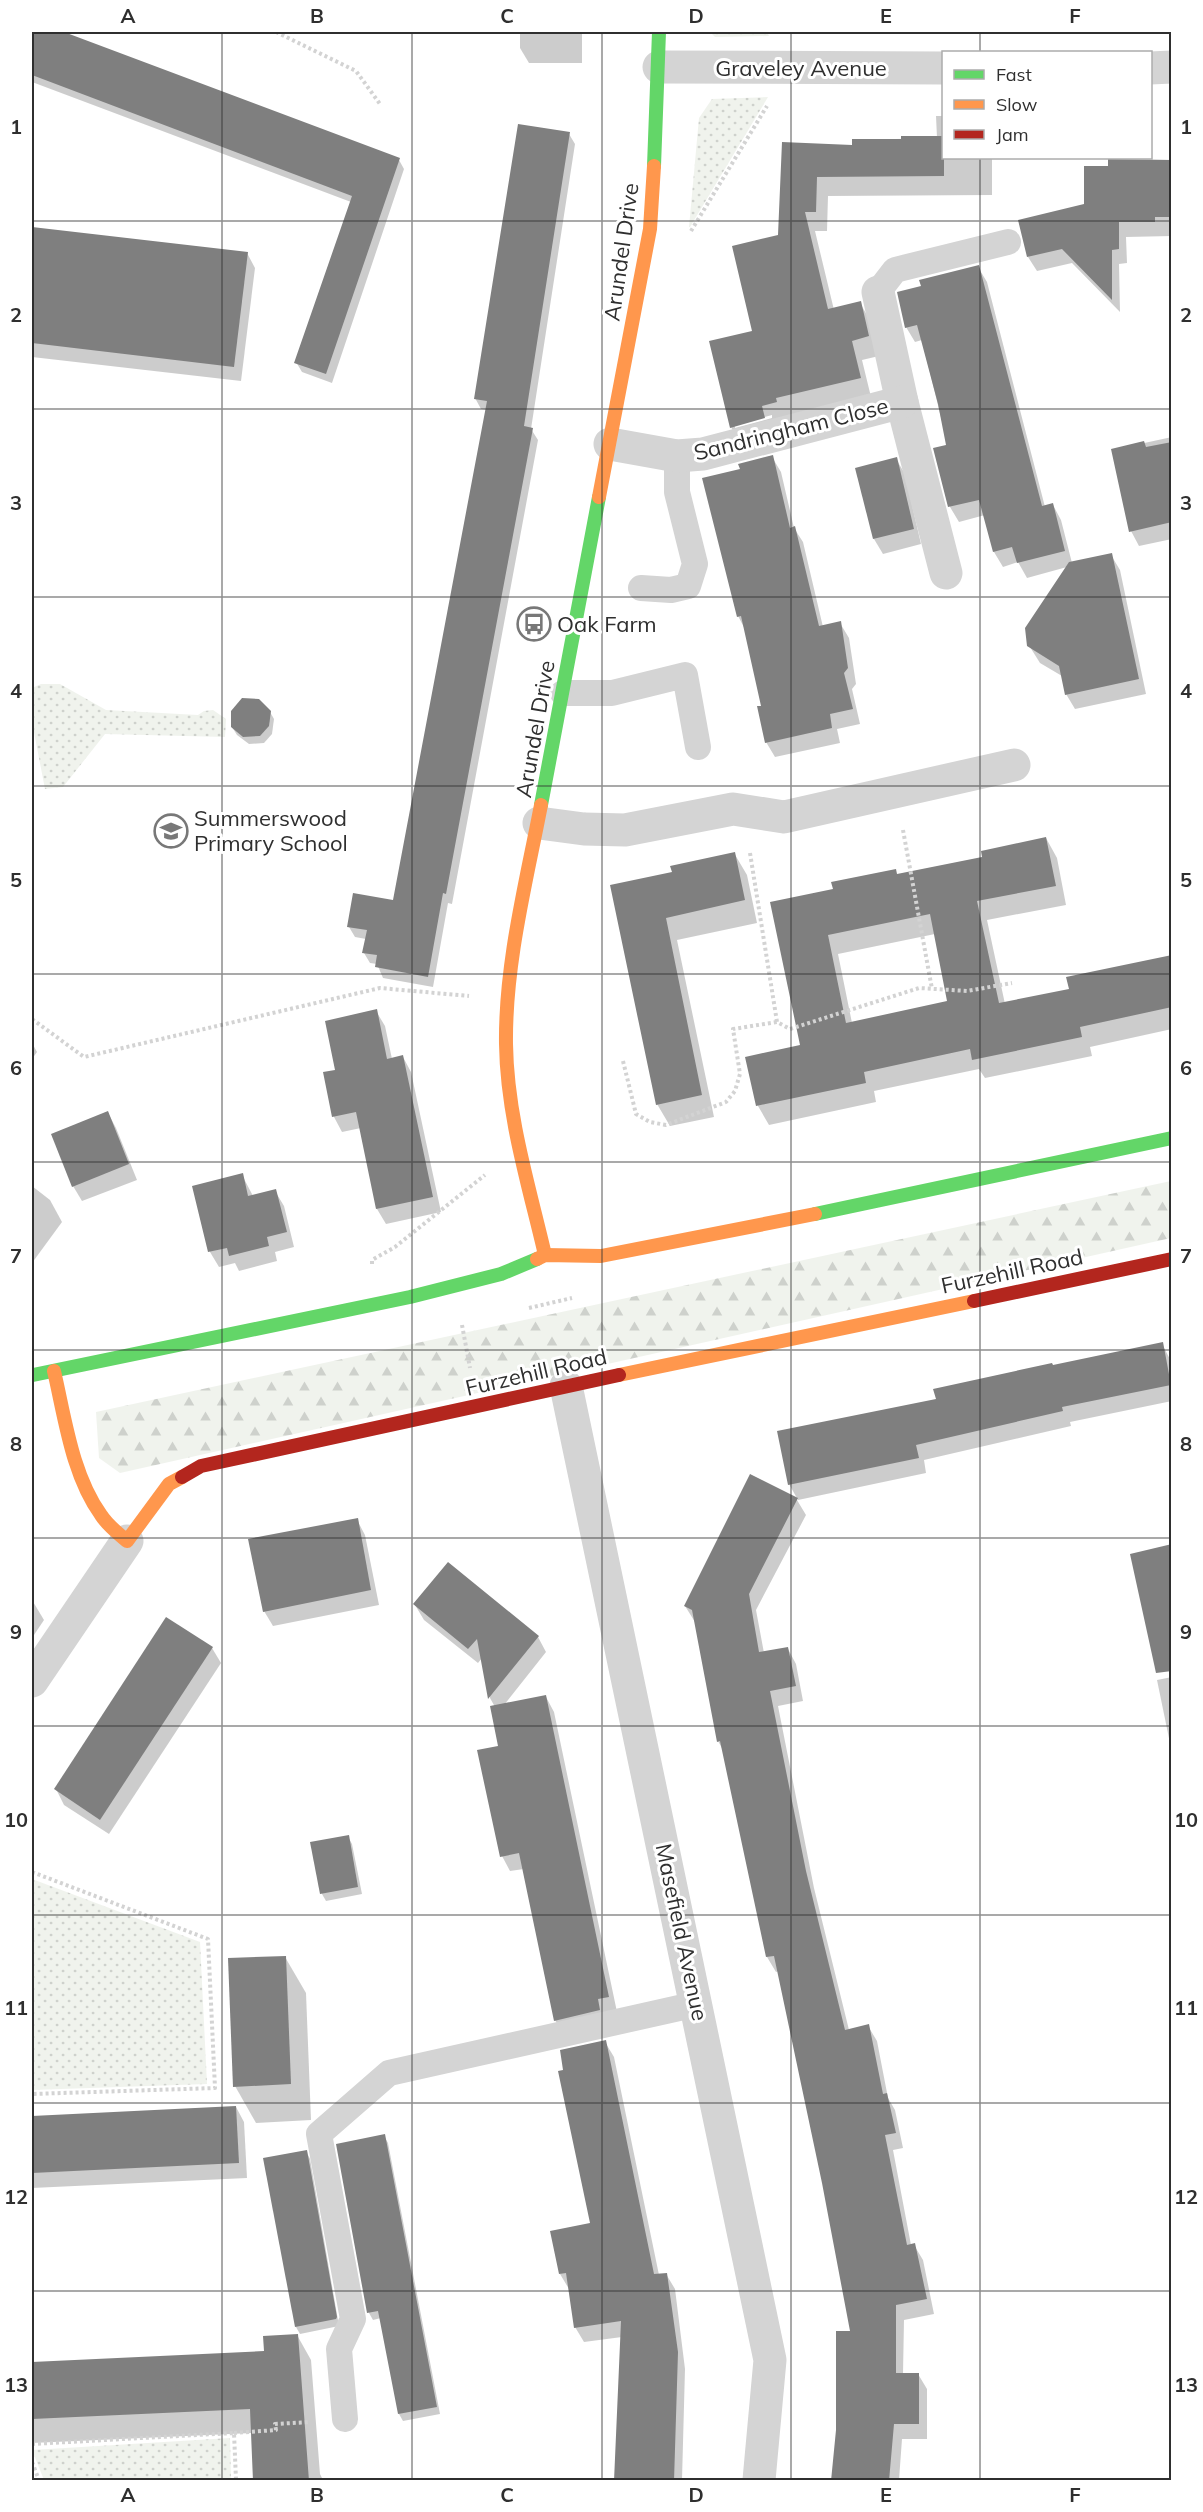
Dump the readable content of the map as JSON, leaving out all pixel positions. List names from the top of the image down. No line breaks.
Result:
{"streets":{"street":["Graveley Avenue","Arundel Drive","Sandringham Close","Furzehill Road","Masefield Avenue"]},"crossings":[["Graveley Avenue","Arundel Drive"],["Arundel Drive","Sandringham Close"],["Furzehill Road","Masefield Avenue"]],"places":{"bus stop":["Oak Farm"],"school or university":["Summerswood Primary School"]},"legend":["Fast","Slow","Jam"],"grid":{"columns":["A","B","C","D","E","F"],"rows":["1","2","3","4","5","6","7","8","9","10","11","12","13"]}}
